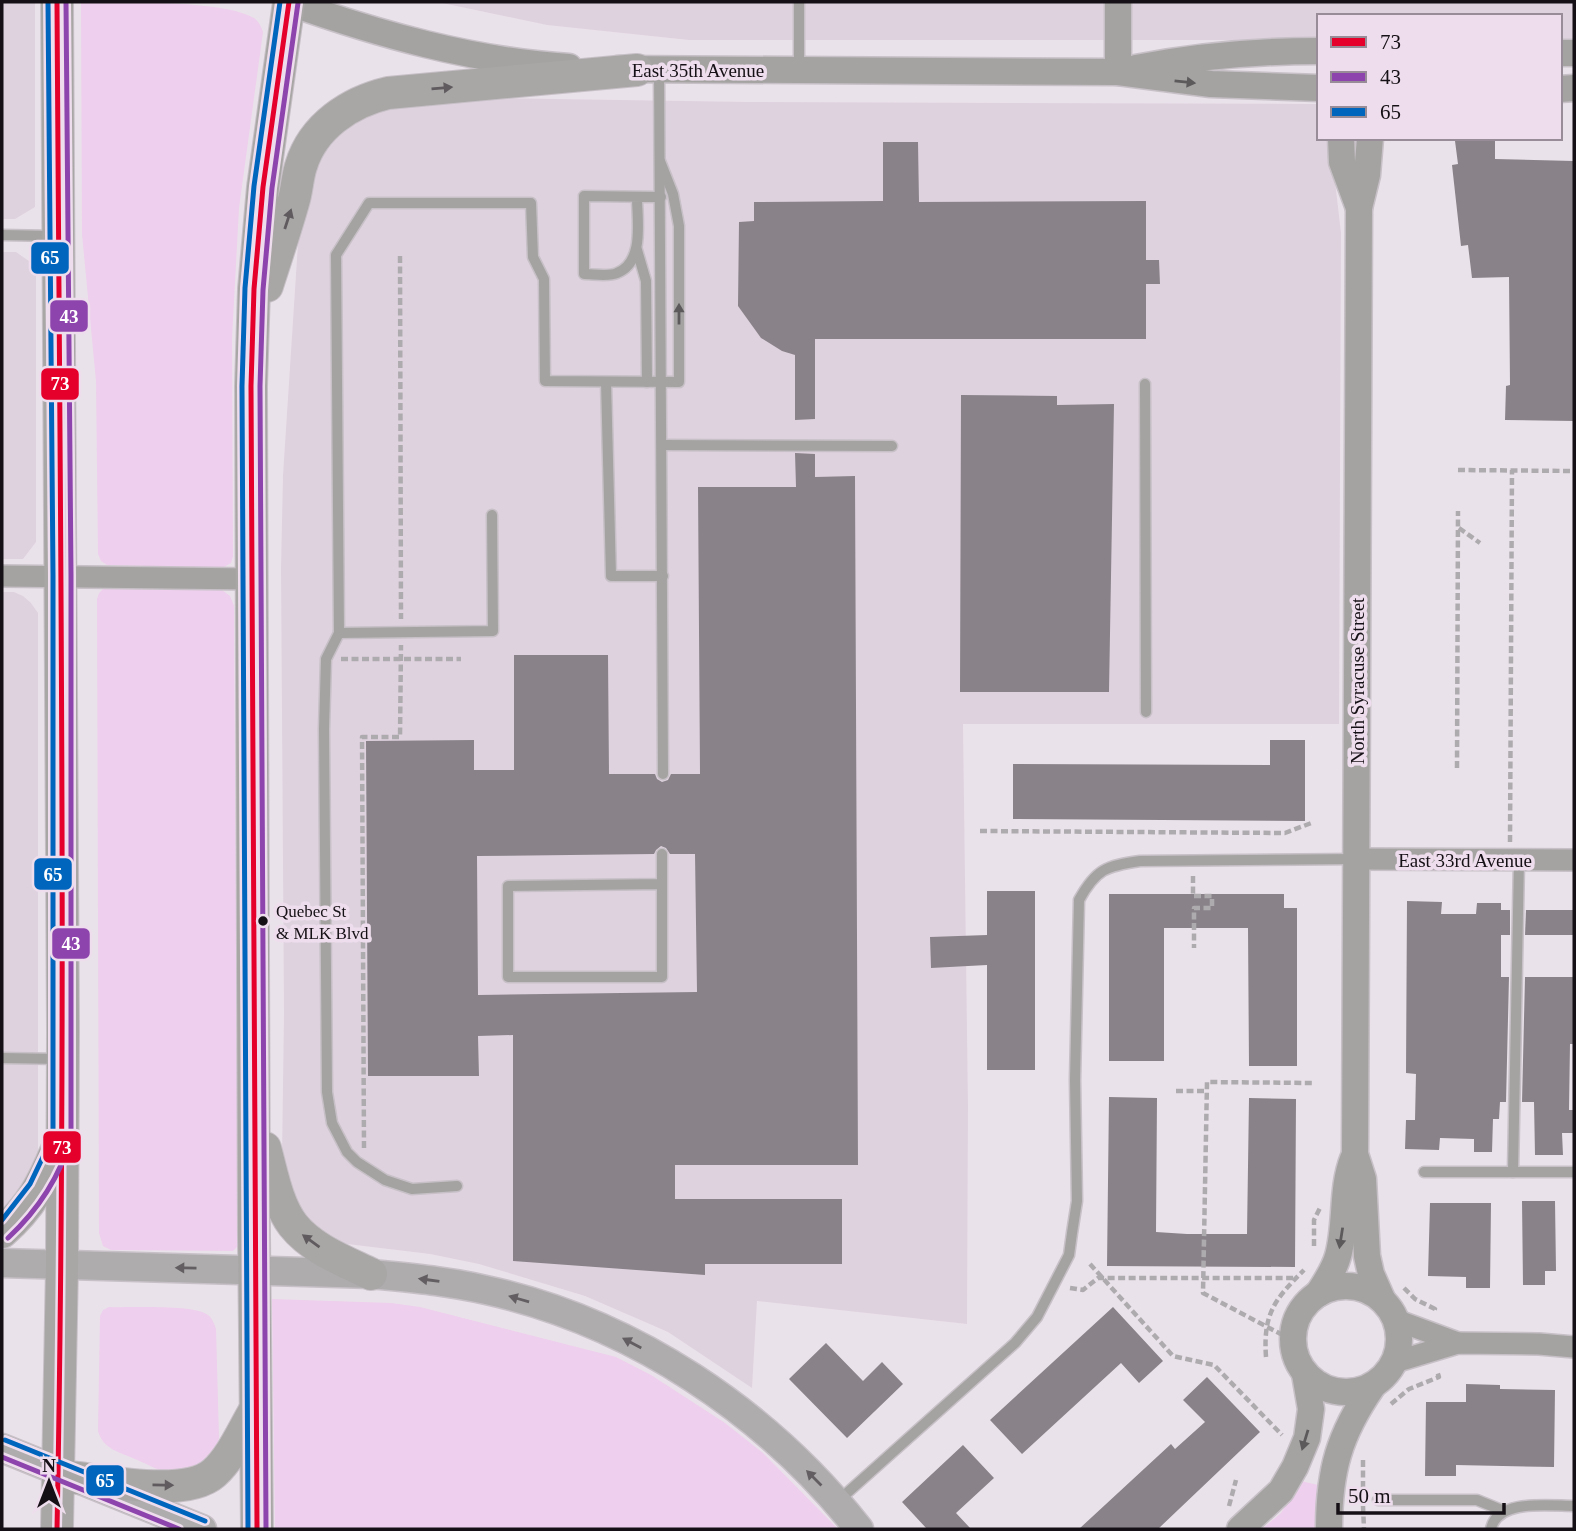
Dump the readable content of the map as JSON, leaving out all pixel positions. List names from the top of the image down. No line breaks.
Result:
{"streets":{"street":["East 35th Avenue","North Syracuse Street","East 33rd Avenue"]},"crossings":[["North Syracuse Street","East 33rd Avenue"]],"places":["Quebec St & MLK Blvd"],"lines":["transit line 73","transit line 43","transit line 65"],"legend":["73","43","65"],"scale_bar":"50 m","north":"top"}
